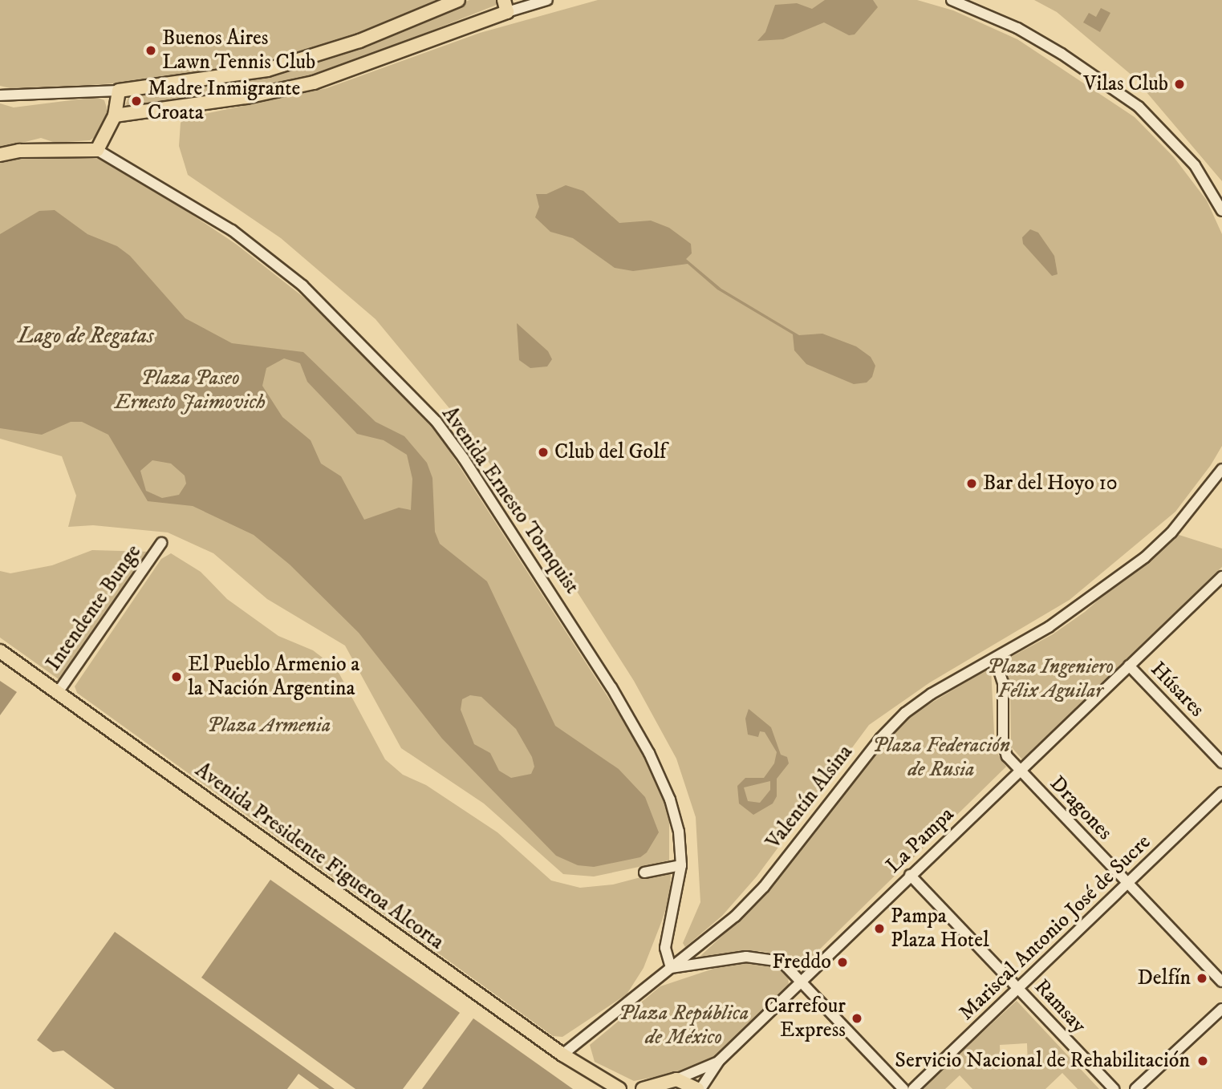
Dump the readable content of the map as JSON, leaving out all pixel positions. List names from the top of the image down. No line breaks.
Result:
{"streets":{"main road":["Avenida Presidente Figueroa Alcorta"],"street":["Avenida Ernesto Tornquist","Intendente Bunge","Húsares","Valentín Alsina","Dragones","La Pampa","Mariscal Antonio José de Sucre","Ramsay"]},"crossings":[["Avenida Ernesto Tornquist","Valentín Alsina"],["Intendente Bunge","Avenida Presidente Figueroa Alcorta"],["Húsares","La Pampa"],["Valentín Alsina","Dragones"],["Valentín Alsina","Avenida Presidente Figueroa Alcorta"],["Dragones","La Pampa"],["Dragones","Mariscal Antonio José de Sucre"],["La Pampa","Ramsay"],["Mariscal Antonio José de Sucre","Ramsay"]],"water":["Lago de Regatas"],"parks":["Plaza Paseo Ernesto Jaimovich","Plaza Ingeniero Félix Aguilar","Plaza Armenia","Plaza Federación de Rusia","Plaza República de México"],"places":["Buenos Aires Lawn Tennis Club","Vilas Club","Madre Inmigrante Croata","Club del Golf","Bar del Hoyo 10","El Pueblo Armenio a la Nación Argentina","Pampa Plaza Hotel","Freddo","Delfín","Carrefour Express","Servicio Nacional de Rehabilitación"]}
